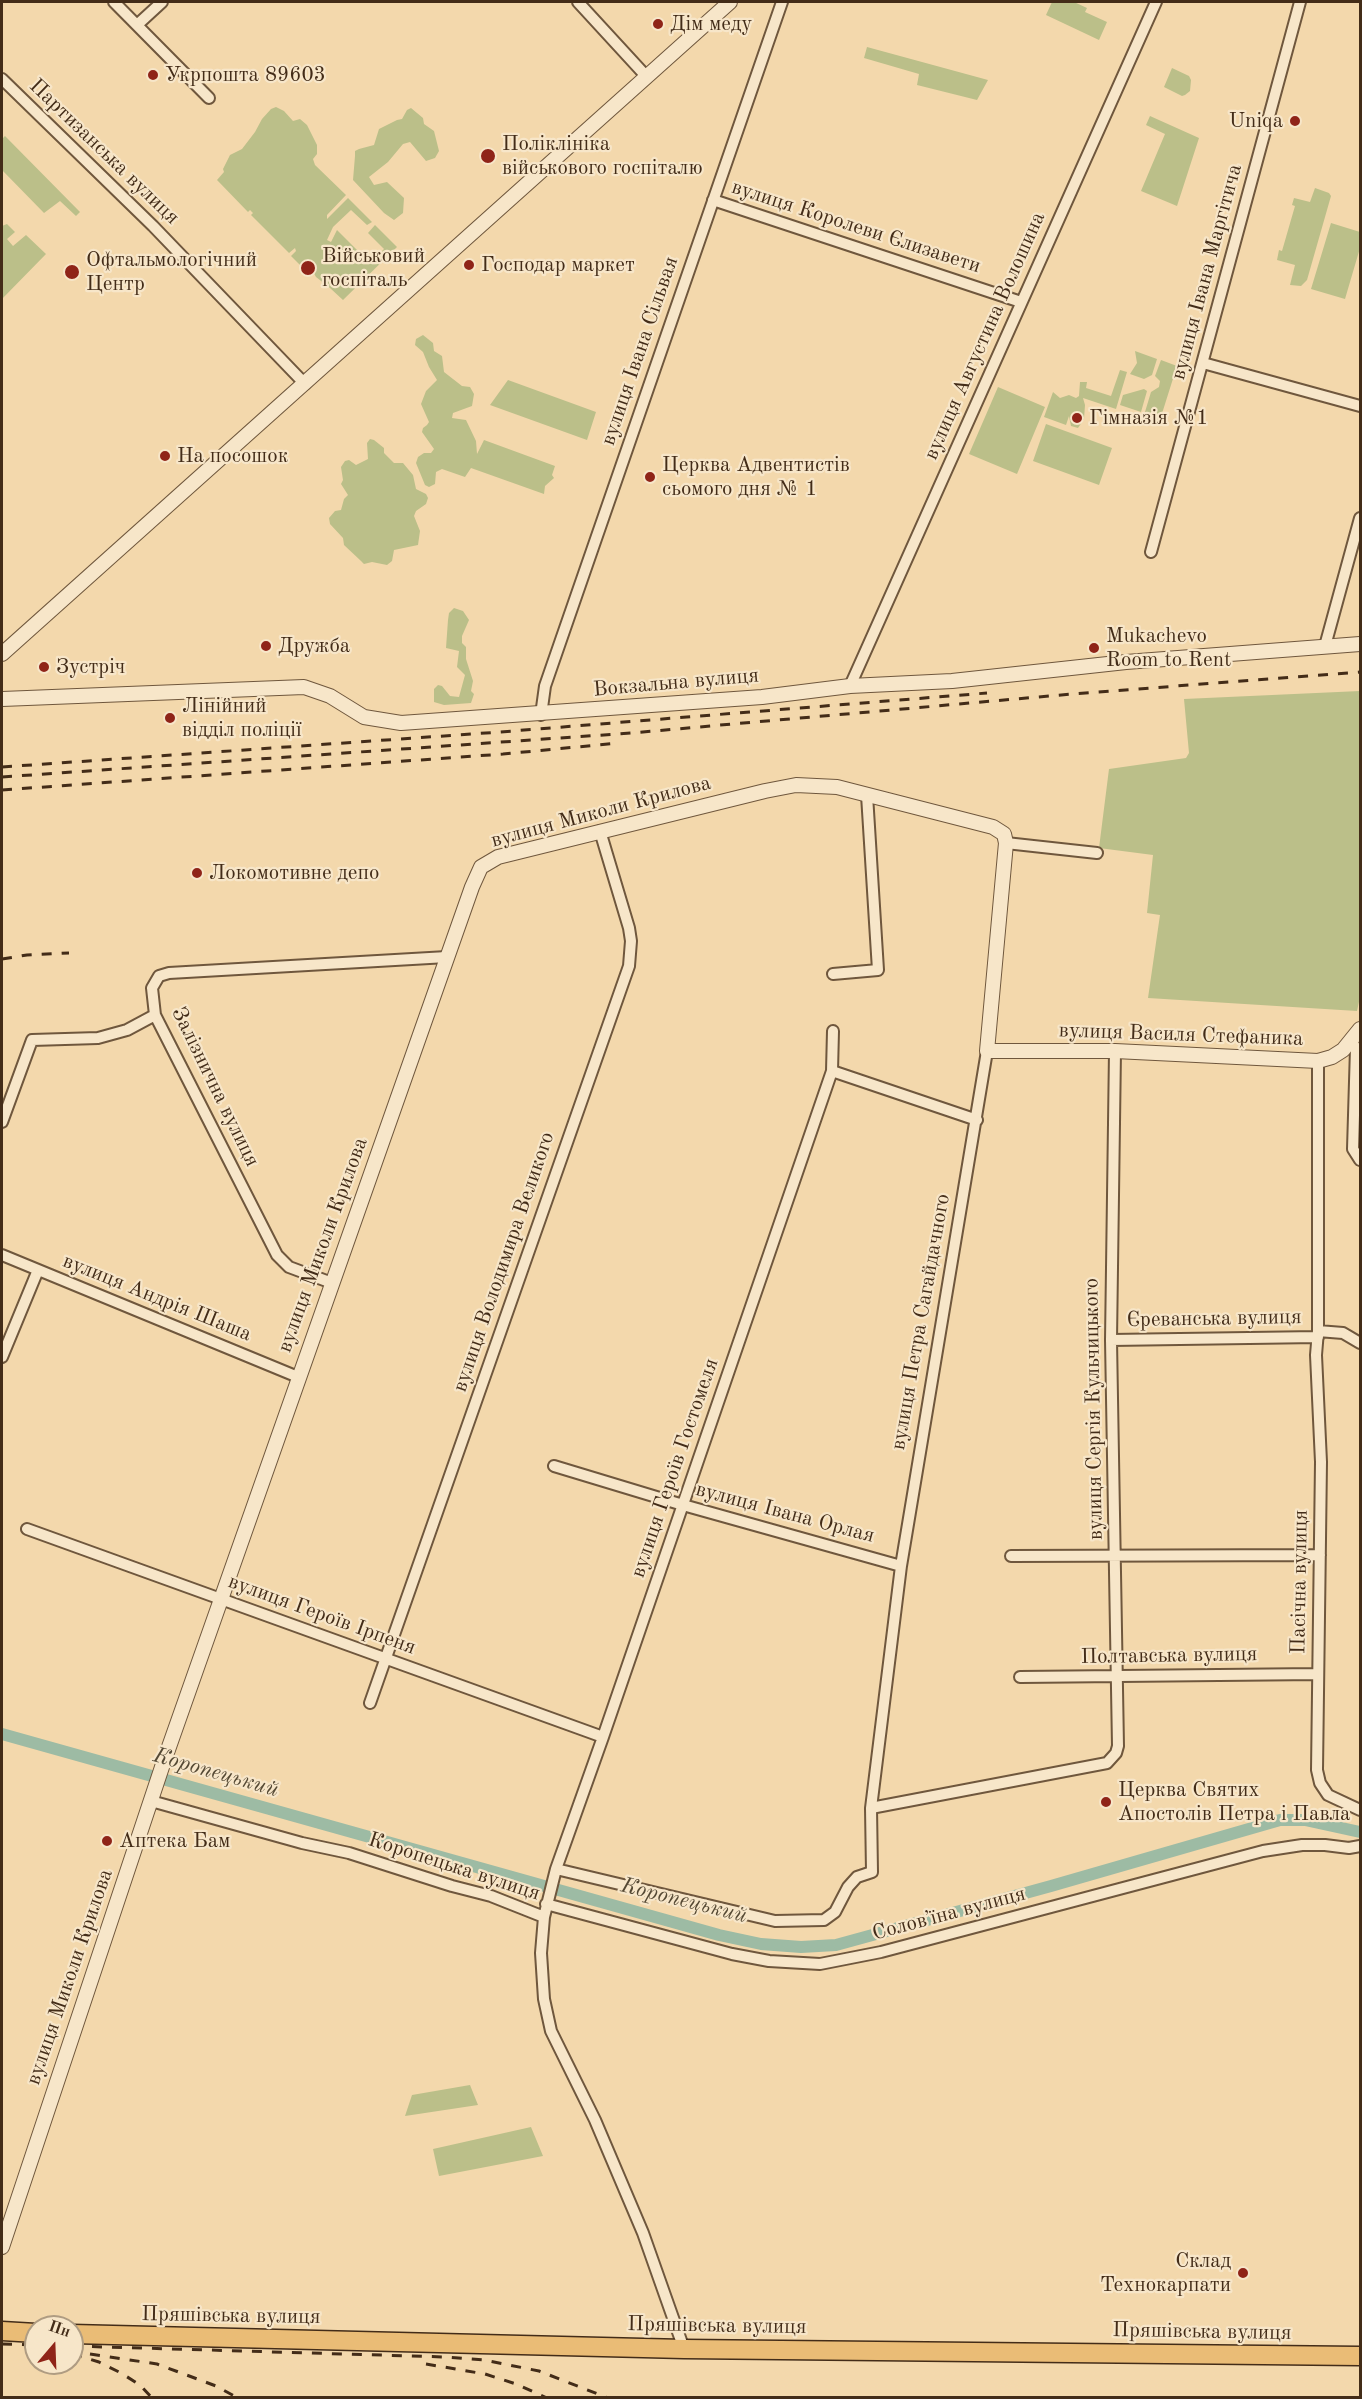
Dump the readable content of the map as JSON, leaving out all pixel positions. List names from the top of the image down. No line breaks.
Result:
{"streets":{"main road":["Пряшівська вулиця"],"street":["Партизанська вулиця","вулиця Королеви Єлизавети","вулиця Івана Маргітича","вулиця Августина Волошина","вулиця Івана Сільвая","Вокзальна вулиця","вулиця Миколи Крилова","вулиця Василя Стефаника","Залізнична вулиця","вулиця Володимира Великого","вулиця Андрія Шаша","Єреванська вулиця","вулиця Петра Сагайдачного","вулиця Сергія Кульчицького","вулиця Героїв Гостомеля","вулиця Івана Орлая","Пасічна вулиця","вулиця Героїв Ірпеня","Полтавська вулиця","Коропецька вулиця","Соловʼїна вулиця"]},"crossings":[["вулиця Королеви Єлизавети","вулиця Августина Волошина"],["вулиця Королеви Єлизавети","вулиця Івана Сільвая"],["вулиця Августина Волошина","Вокзальна вулиця"],["вулиця Івана Сільвая","Вокзальна вулиця"],["вулиця Миколи Крилова","Залізнична вулиця"],["вулиця Миколи Крилова","вулиця Володимира Великого"],["вулиця Миколи Крилова","вулиця Андрія Шаша"],["вулиця Миколи Крилова","вулиця Петра Сагайдачного"],["вулиця Миколи Крилова","вулиця Героїв Ірпеня"],["вулиця Миколи Крилова","Коропецька вулиця"],["вулиця Василя Стефаника","вулиця Петра Сагайдачного"],["вулиця Василя Стефаника","вулиця Сергія Кульчицького"],["вулиця Василя Стефаника","Пасічна вулиця"],["вулиця Володимира Великого","вулиця Героїв Ірпеня"],["Єреванська вулиця","вулиця Сергія Кульчицького"],["Єреванська вулиця","Пасічна вулиця"],["вулиця Петра Сагайдачного","вулиця Сергія Кульчицького"],["вулиця Петра Сагайдачного","вулиця Героїв Гостомеля"],["вулиця Петра Сагайдачного","вулиця Івана Орлая"],["вулиця Сергія Кульчицького","Полтавська вулиця"],["вулиця Героїв Гостомеля","вулиця Івана Орлая"],["вулиця Героїв Гостомеля","вулиця Героїв Ірпеня"],["вулиця Героїв Гостомеля","Коропецька вулиця"],["вулиця Героїв Гостомеля","Соловʼїна вулиця"],["Пасічна вулиця","Полтавська вулиця"],["Коропецька вулиця","Пряшівська вулиця"]],"water":["Коропецький"],"places":["Дім меду","Укрпошта 89603","Uniqa","Поліклініка військового госпіталю","Господар маркет","Військовий госпіталь","Офтальмологічний Центр","Гімназія №1","На посошок","Церква Адвентистів сьомого дня № 1","Дружба","Mukachevo Room to Rent","Зустріч","Лінійний відділ поліції","Локомотивне депо","Церква Святих Апостолів Петра і Павла","Аптека Бам","Склад Технокарпати"],"north":"top"}
